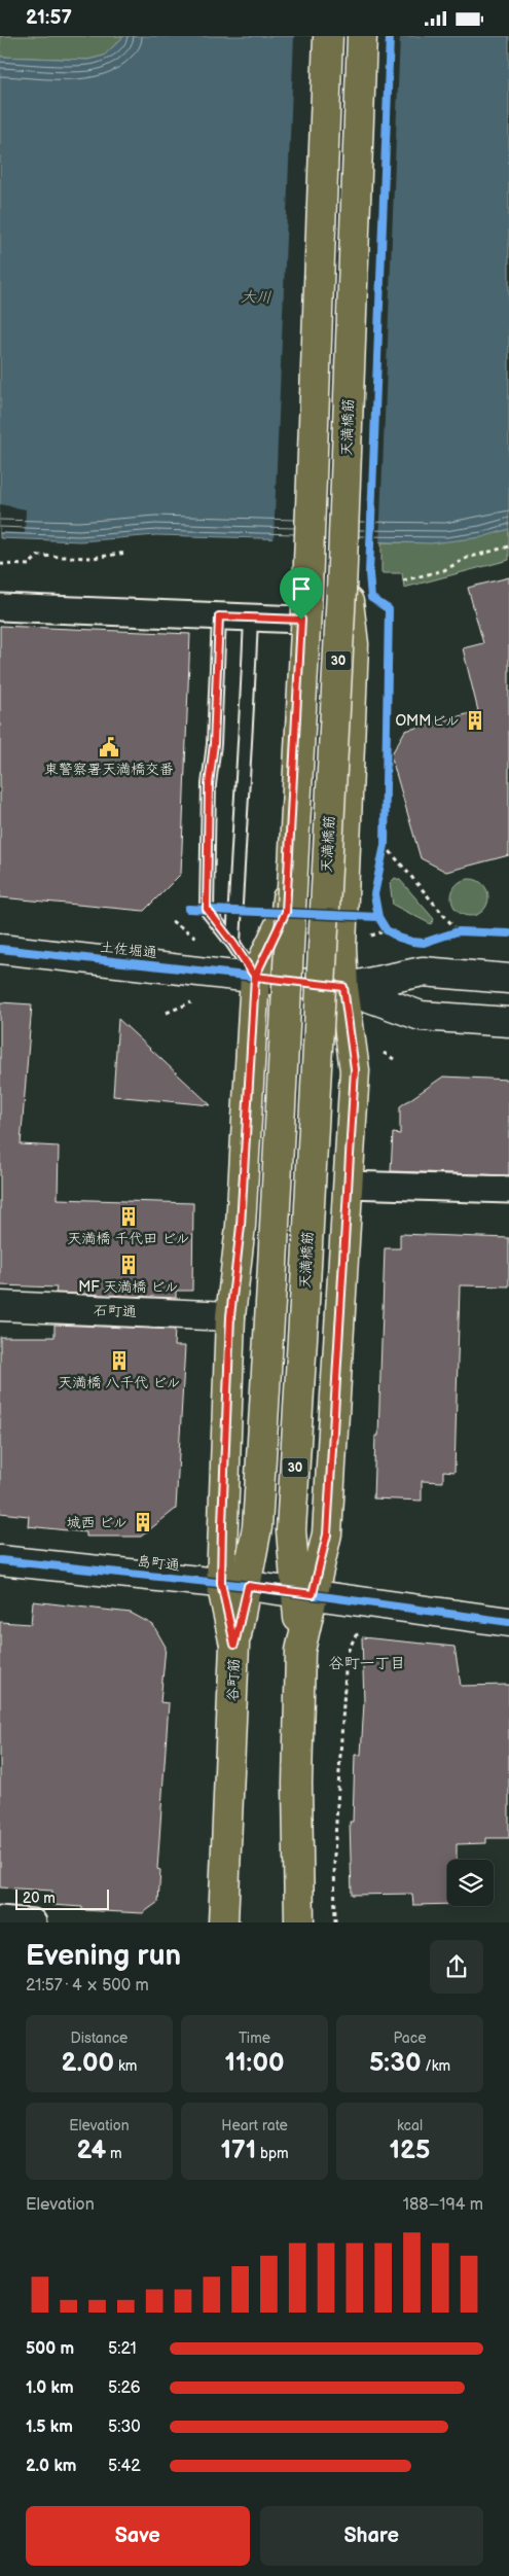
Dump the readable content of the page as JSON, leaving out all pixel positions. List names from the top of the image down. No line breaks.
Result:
{"streets":{"main road":["天満橋筋","30","谷町筋"],"street":["土佐堀通","石町通","島町通"]},"crossings":[["天満橋筋","30"],["天満橋筋","土佐堀通"],["天満橋筋","島町通"],["30","土佐堀通"],["30","石町通"],["30","島町通"],["30","谷町筋"],["島町通","谷町筋"]],"districts":["谷町一丁目"],"water":["大川"],"places":{"building":["OMMビル","天満橋 千代田 ビル","MF 天満橋 ビル","天満橋 八千代 ビル","城西 ビル"],"public building":["東警察署天満橋交番"]},"scale_bar":"20 m","page":{"status":"21:57","scale":"20 m","heading":["Evening run","21:57 · 4 × 500 m"],"stats":[["Distance","2.00 km"],["Time","11:00"],["Pace","5:30 /km"],["Elevation","24 m"],["Heart rate","171 bpm"],["kcal","125"]],"chart":["Elevation","188–194 m"],"list":[{"name":"500 m","note":"5:21"},{"name":"1.0 km","note":"5:26"},{"name":"1.5 km","note":"5:30"},{"name":"2.0 km","note":"5:42"}],"buttons":["Save","Share"]}}
